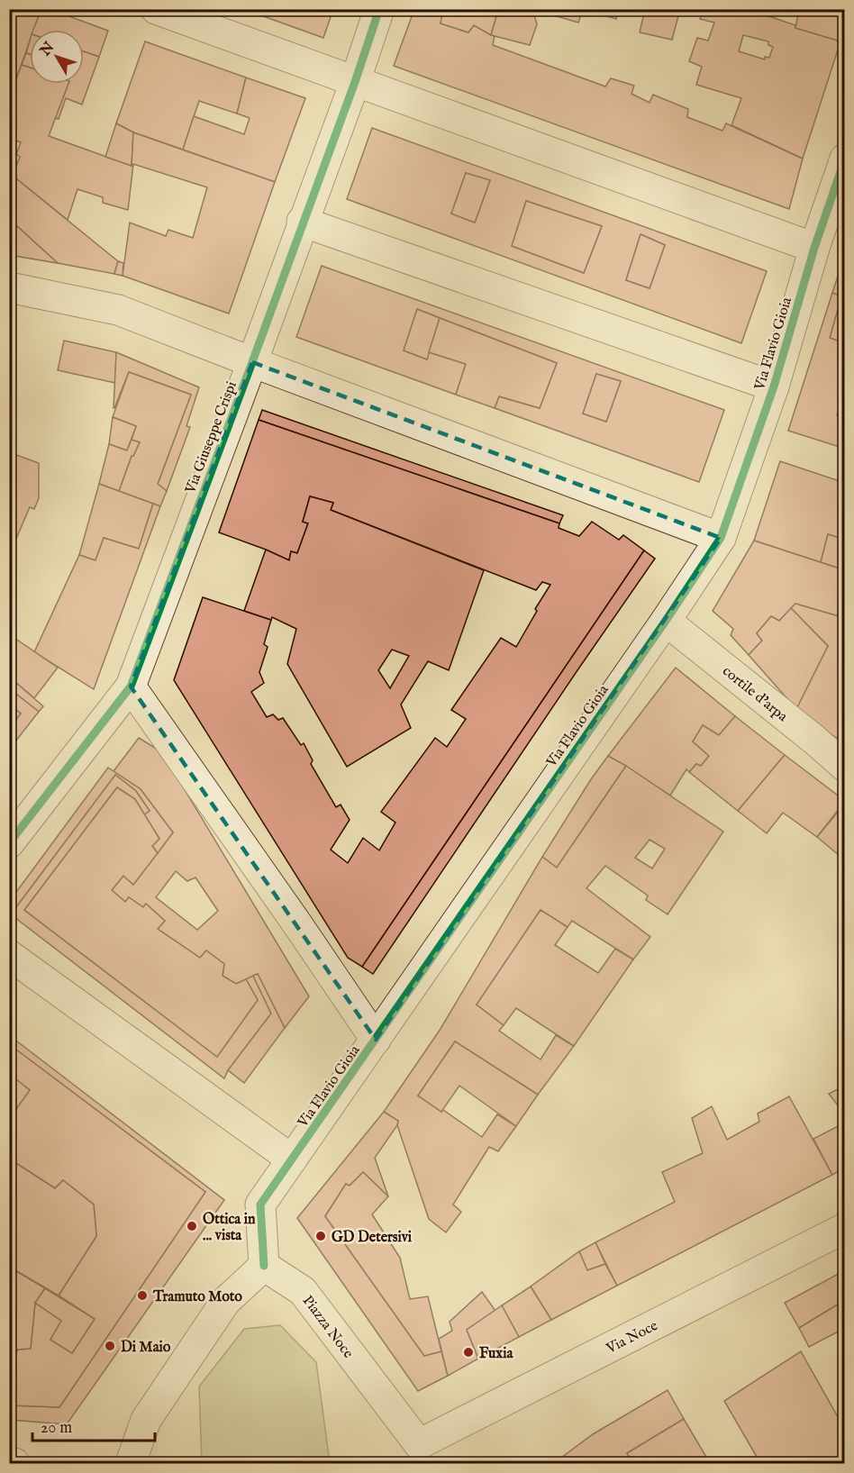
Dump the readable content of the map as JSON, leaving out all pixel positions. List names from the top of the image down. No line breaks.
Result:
{"streets":{"street":["Via Flavio Gioia","Via Giuseppe Crispi","cortile d'arpa","Piazza Noce","Via Noce"]},"crossings":[["Via Flavio Gioia","cortile d'arpa"],["Via Flavio Gioia","Piazza Noce"],["Piazza Noce","Via Noce"]],"places":["Ottica in ... vista","GD Detersivi","Tramuto Moto","Di Maio","Fuxia"],"scale_bar":"20 m","north":"top left"}
